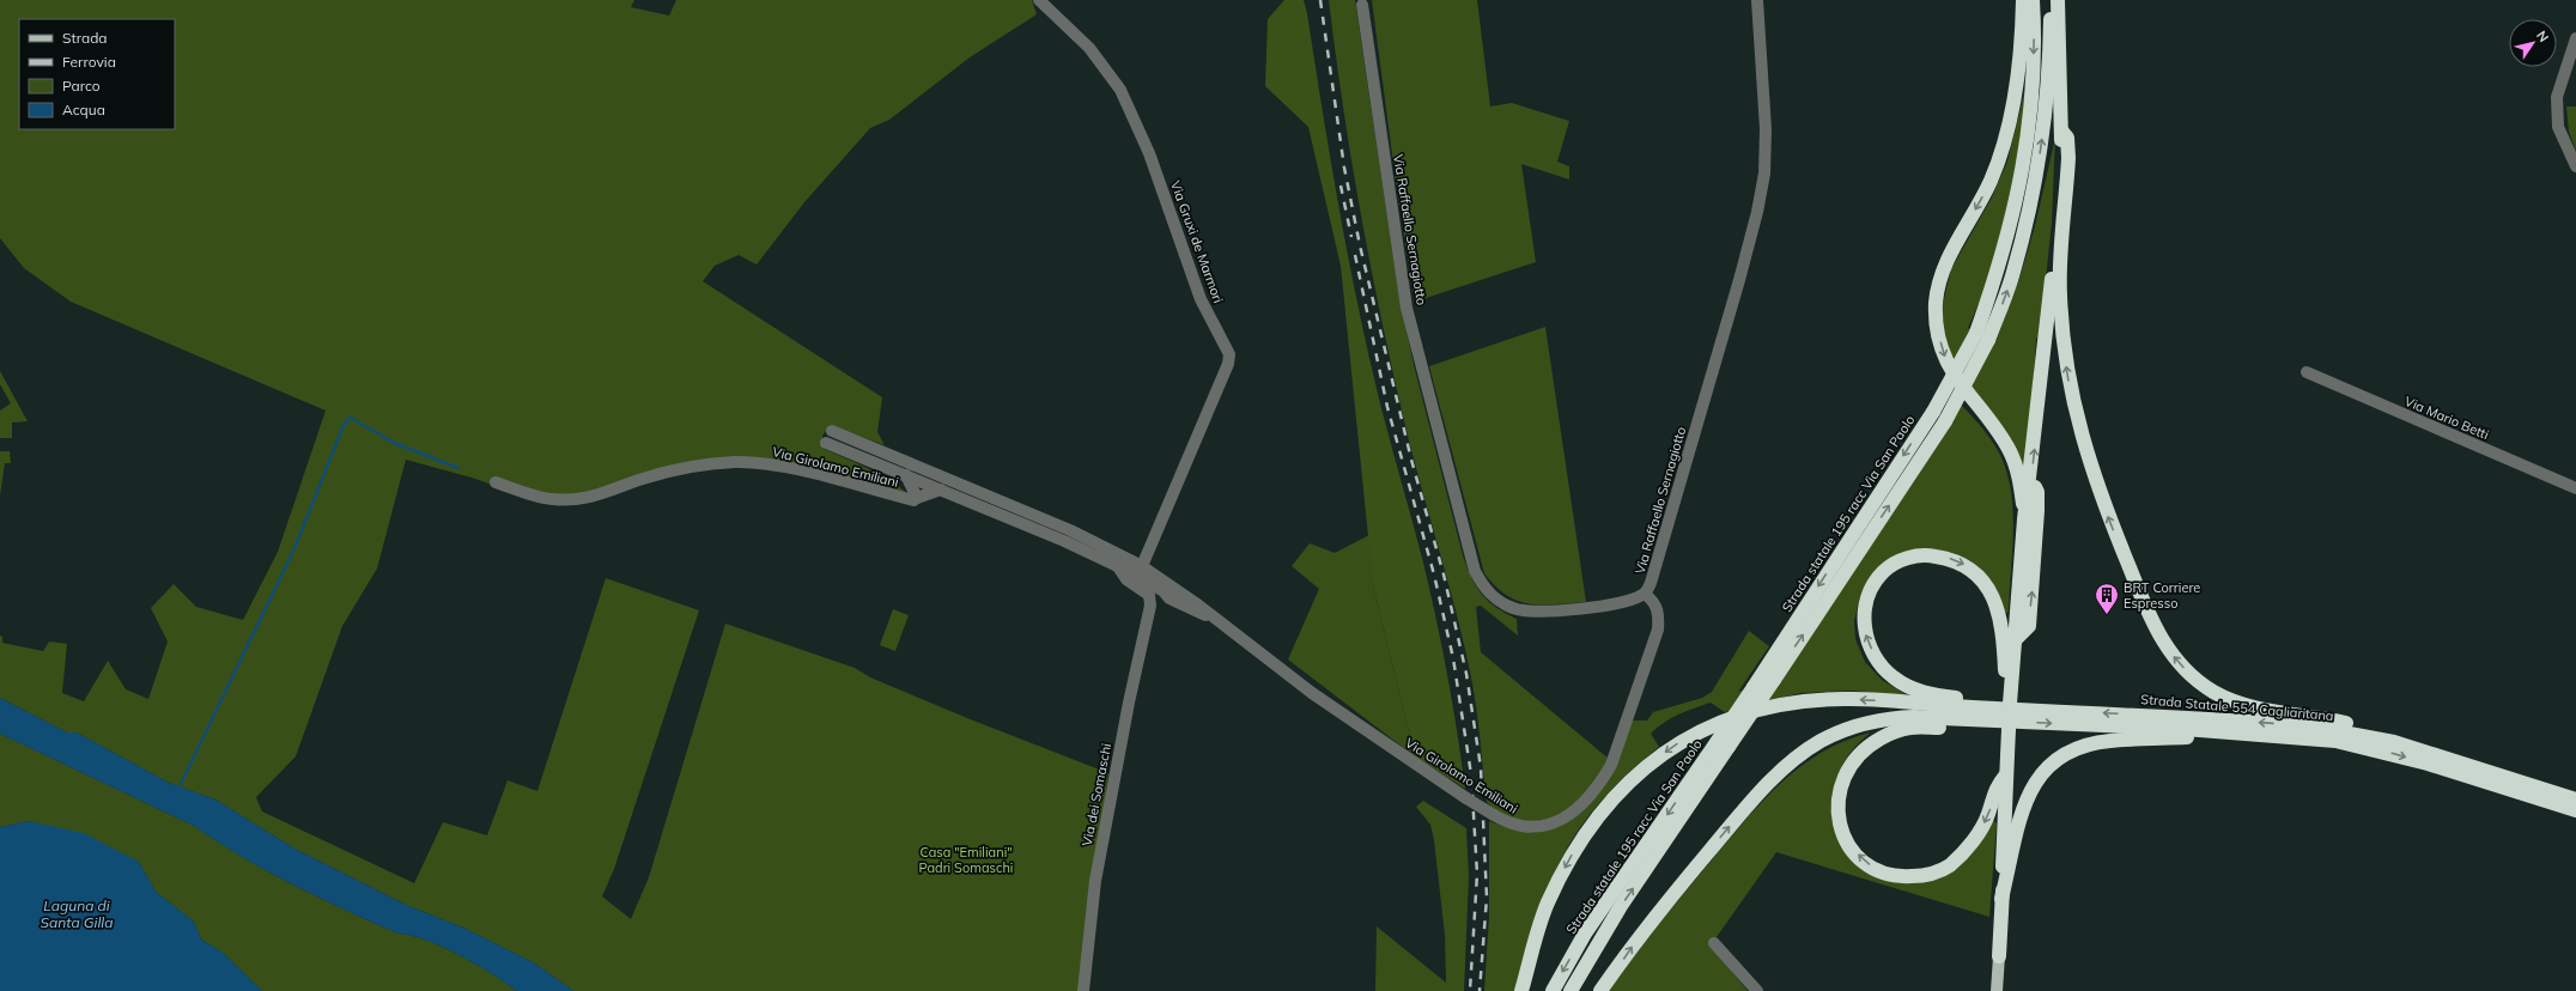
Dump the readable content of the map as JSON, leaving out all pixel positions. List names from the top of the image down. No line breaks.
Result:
{"streets":{"highway":["Strada statale 195 racc Via San Paolo","Strada Statale 554 Cagliaritana"],"street":["Via Raffaello Sernagiotto","Via Gruxi de Marmori","Via Mario Betti","Via Girolamo Emiliani","Via dei Somaschi"]},"crossings":[["Via Raffaello Sernagiotto","Via Girolamo Emiliani"],["Via Gruxi de Marmori","Via Girolamo Emiliani"]],"water":["Laguna di Santa Gilla"],"parks":["Casa \"Emiliani\" Padri Somaschi"],"places":{"building":["BRT Corriere Espresso"]},"legend":["Strada","Ferrovia","Parco","Acqua"],"north":"top right"}
